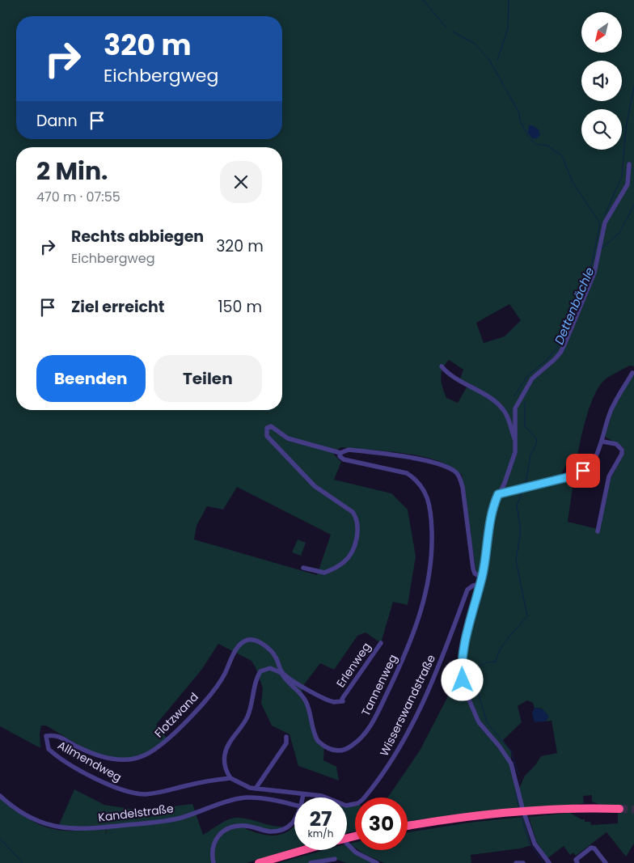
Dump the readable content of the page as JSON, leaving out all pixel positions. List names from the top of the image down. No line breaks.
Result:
{"streets":{"street":["Erlenweg","Tannenweg","Wisserswandstraße","Flotzwand","Allmendweg","Kandelstraße"]},"crossings":[["Erlenweg","Tannenweg"],["Erlenweg","Flotzwand"],["Tannenweg","Flotzwand"],["Flotzwand","Allmendweg"]],"water":["Dettenbächle"],"north":"bottom left","page":{"turn":["320 m","Eichbergweg"],"then":"Dann","heading":["2 Min.","470 m · 07:55"],"list":[{"name":"Rechts abbiegen","note":"Eichbergweg","value":"320 m"},{"name":"Ziel erreicht","value":"150 m"}],"buttons":["Beenden","Teilen"],"speed":"27 km/h","limit":"30"}}
